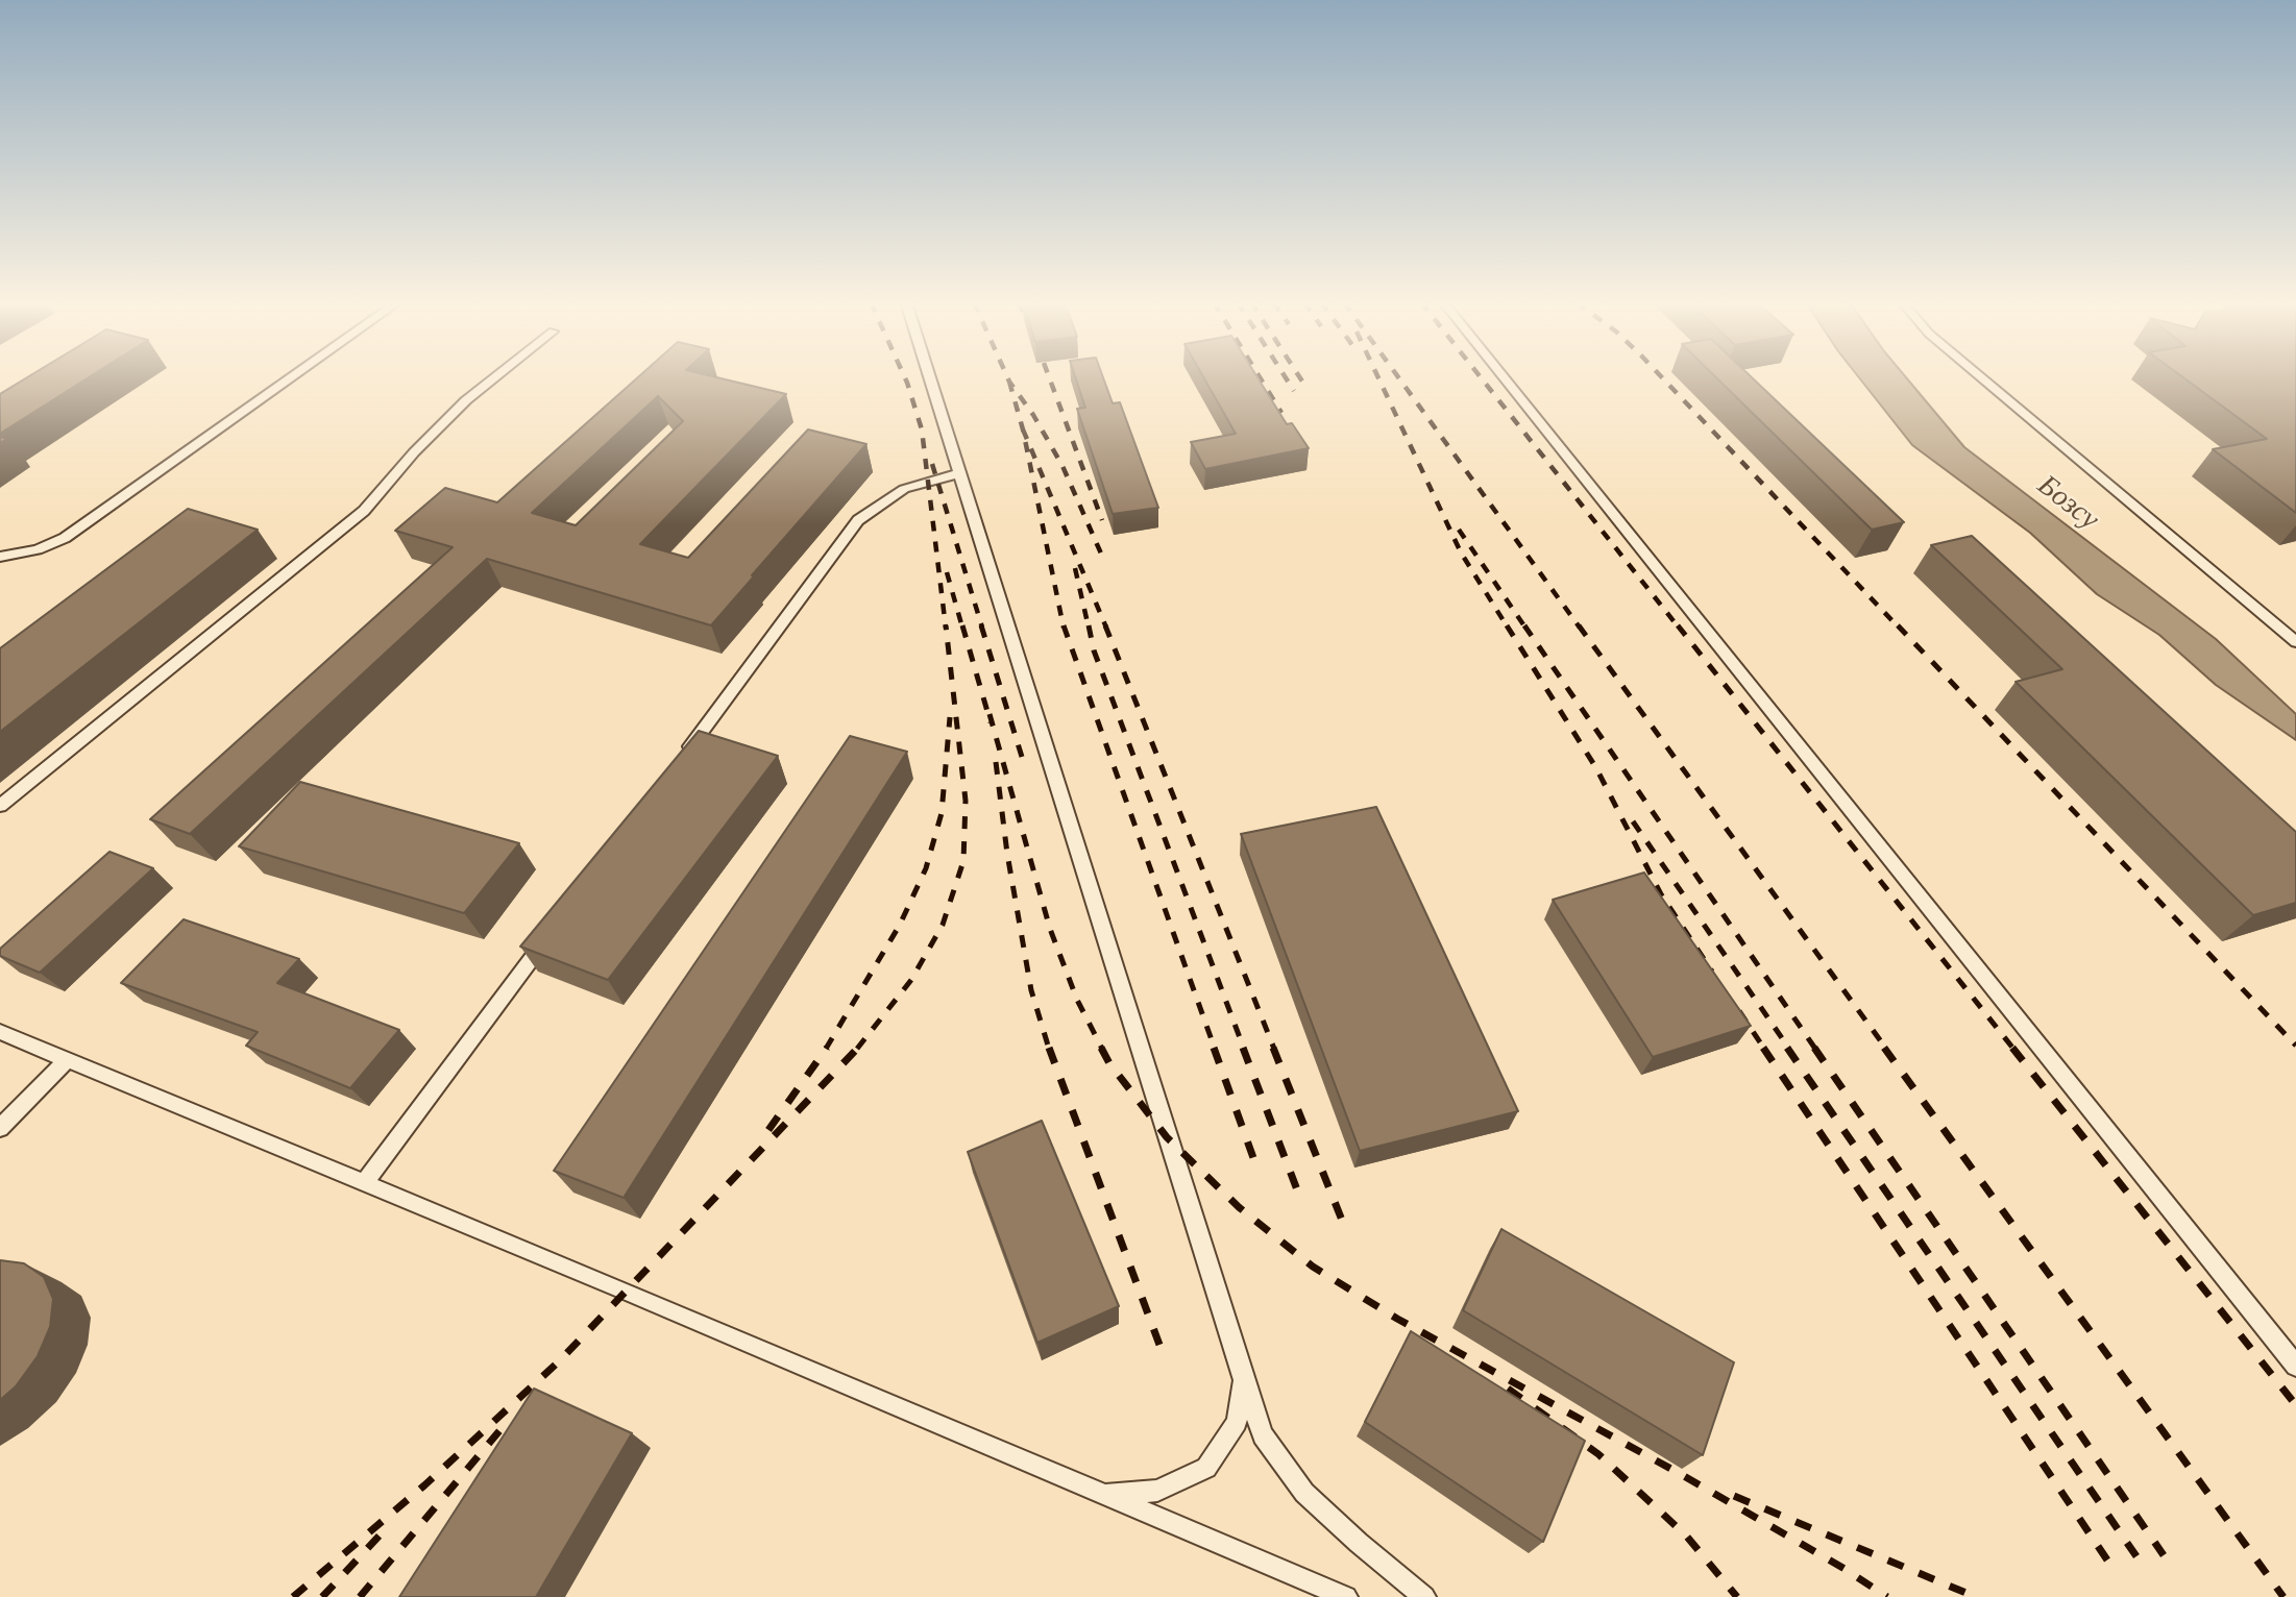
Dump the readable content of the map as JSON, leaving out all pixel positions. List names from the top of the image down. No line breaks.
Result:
{"water":["Бозсу"]}
